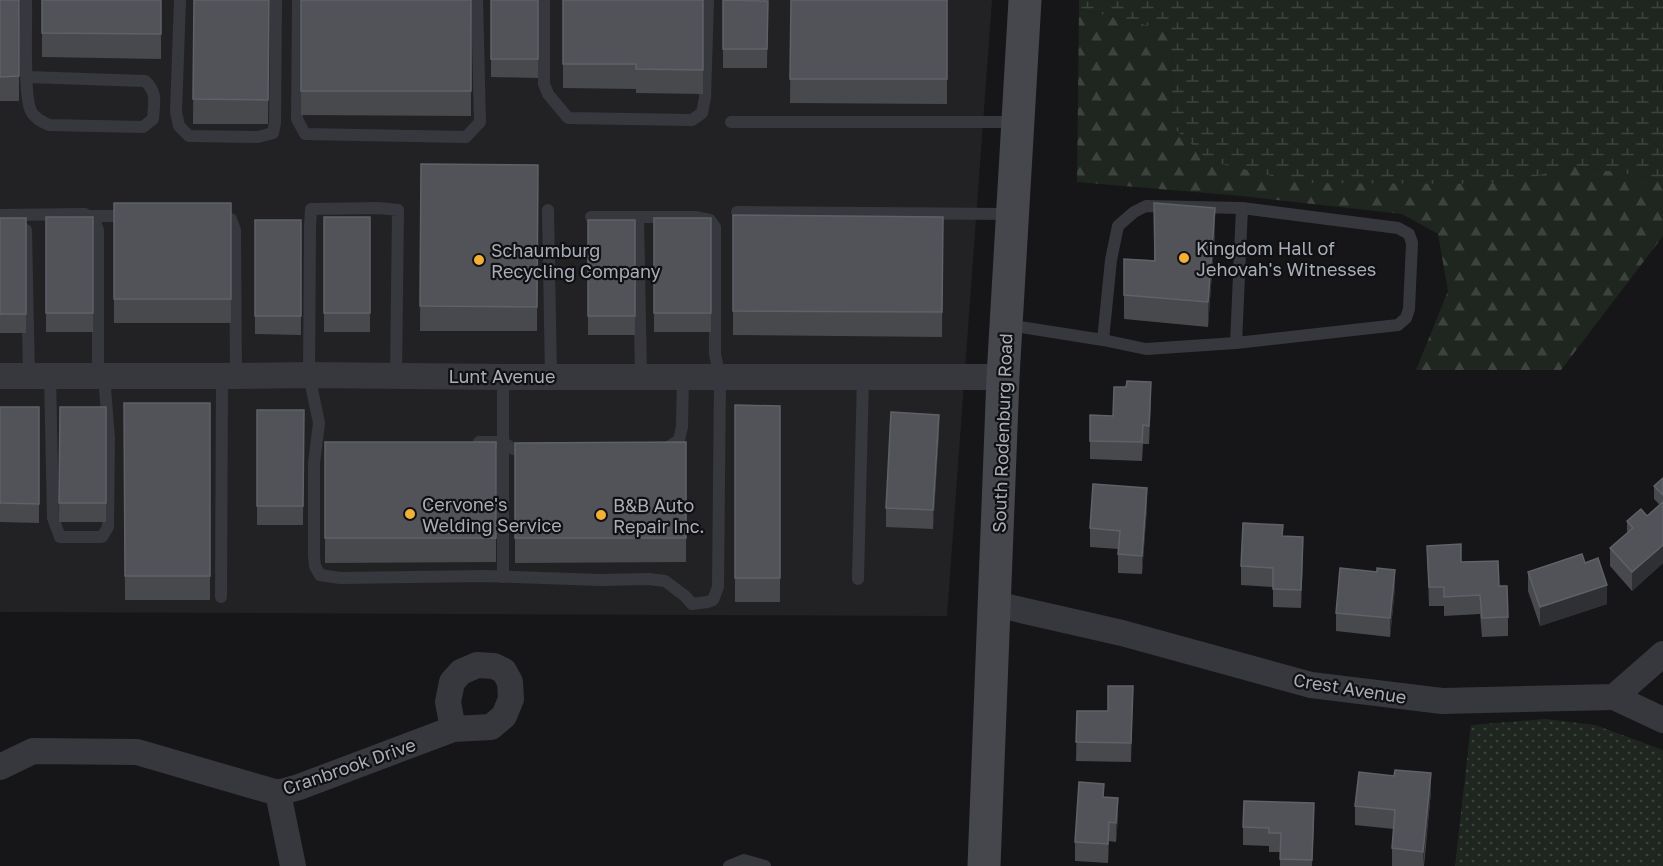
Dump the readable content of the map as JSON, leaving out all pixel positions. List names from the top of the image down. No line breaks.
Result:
{"streets":{"street":["Lunt Avenue","South Rodenburg Road","Crest Avenue","Cranbrook Drive"]},"crossings":[["Lunt Avenue","South Rodenburg Road"],["South Rodenburg Road","Crest Avenue"]],"places":["Kingdom Hall of Jehovah's Witnesses","Schaumburg Recycling Company","Cervone's Welding Service","B&B Auto Repair Inc."]}
